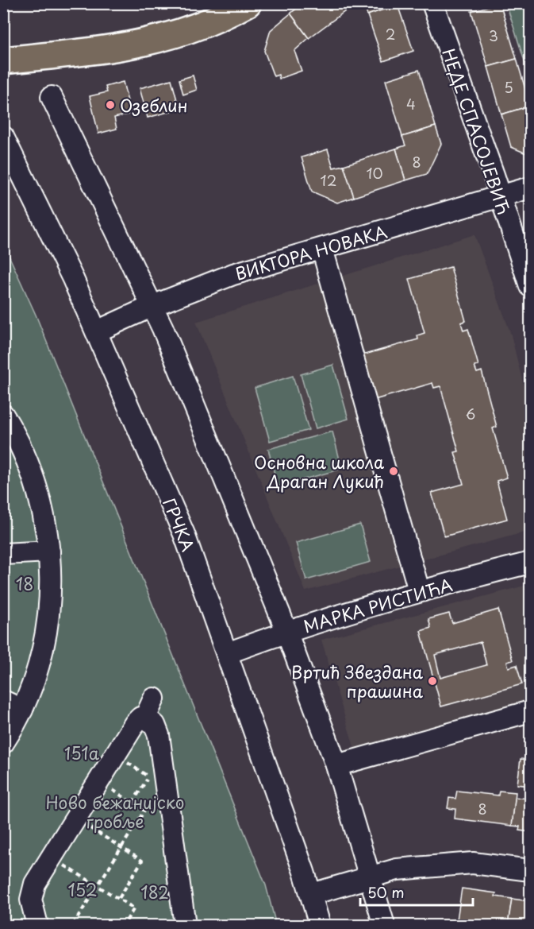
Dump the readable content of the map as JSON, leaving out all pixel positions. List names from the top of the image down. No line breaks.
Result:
{"streets":{"street":["НЕДЕ СПАСОЈЕВИЋ","ВИКТОРА НОВАКА","ГРЧКА","МАРКА РИСТИЋА"]},"crossings":[["НЕДЕ СПАСОЈЕВИЋ","ВИКТОРА НОВАКА"],["ВИКТОРА НОВАКА","ГРЧКА"],["ГРЧКА","МАРКА РИСТИЋА"]],"parks":["18","151a","Ново бежанијско гробље","152","182"],"places":["Озеблин","Основна школа Драган Лукић","Вртић Звездана прашина"],"house_numbers":["2","3","5","4","8","10","12","6","8"],"scale_bar":"50 m"}
